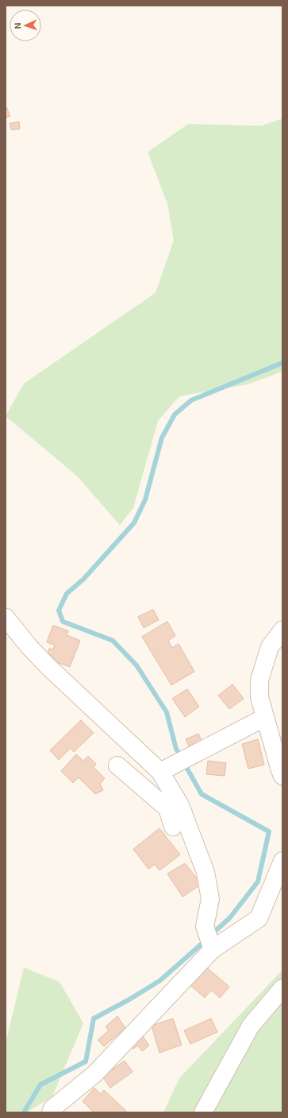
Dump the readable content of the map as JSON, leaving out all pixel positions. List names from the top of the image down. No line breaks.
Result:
{"north":"left"}
